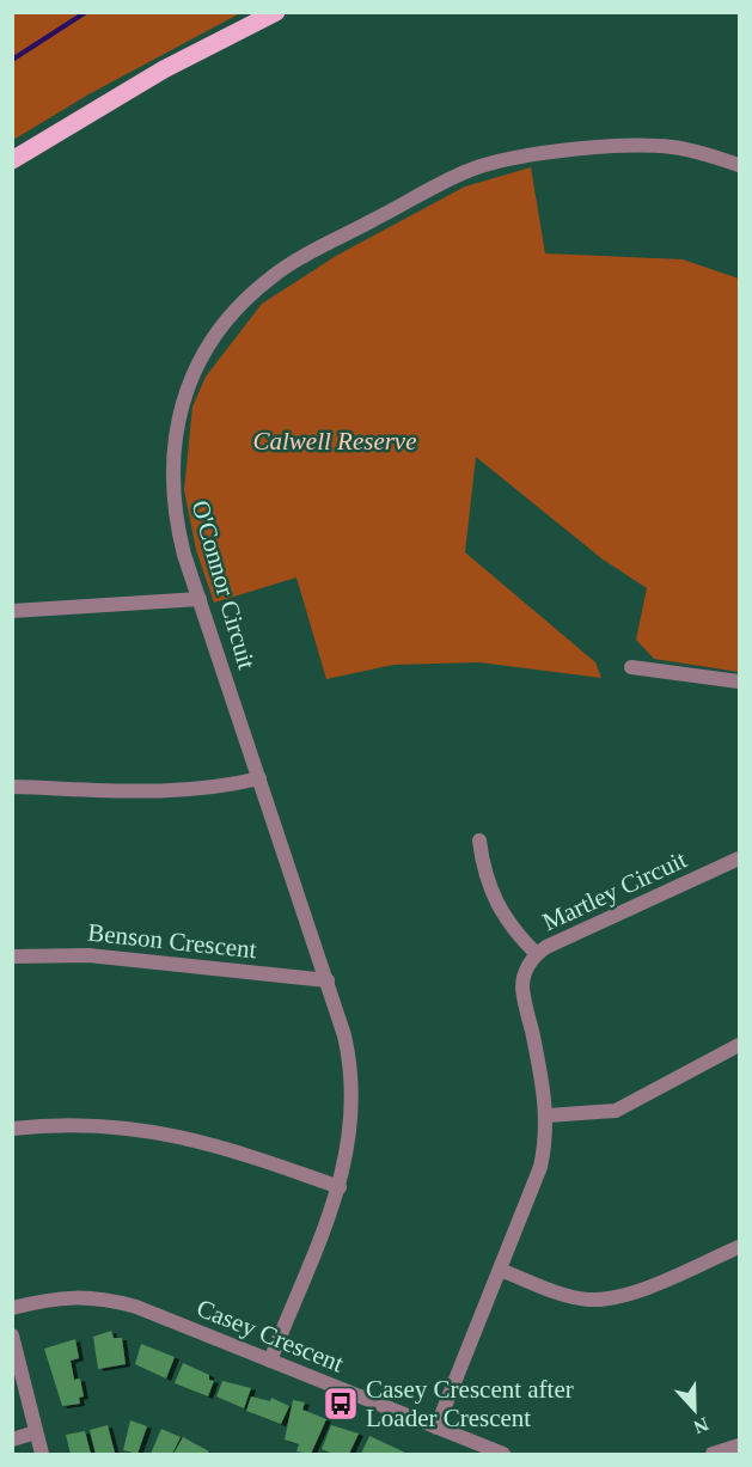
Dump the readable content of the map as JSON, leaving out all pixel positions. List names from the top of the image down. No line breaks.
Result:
{"streets":{"street":["O'Connor Circuit","Martley Circuit","Benson Crescent","Casey Crescent"]},"crossings":[["O'Connor Circuit","Benson Crescent"],["O'Connor Circuit","Casey Crescent"],["Martley Circuit","Casey Crescent"]],"parks":["Calwell Reserve"],"places":{"bus stop":["Casey Crescent after Loader Crescent"]},"north":"bottom"}
